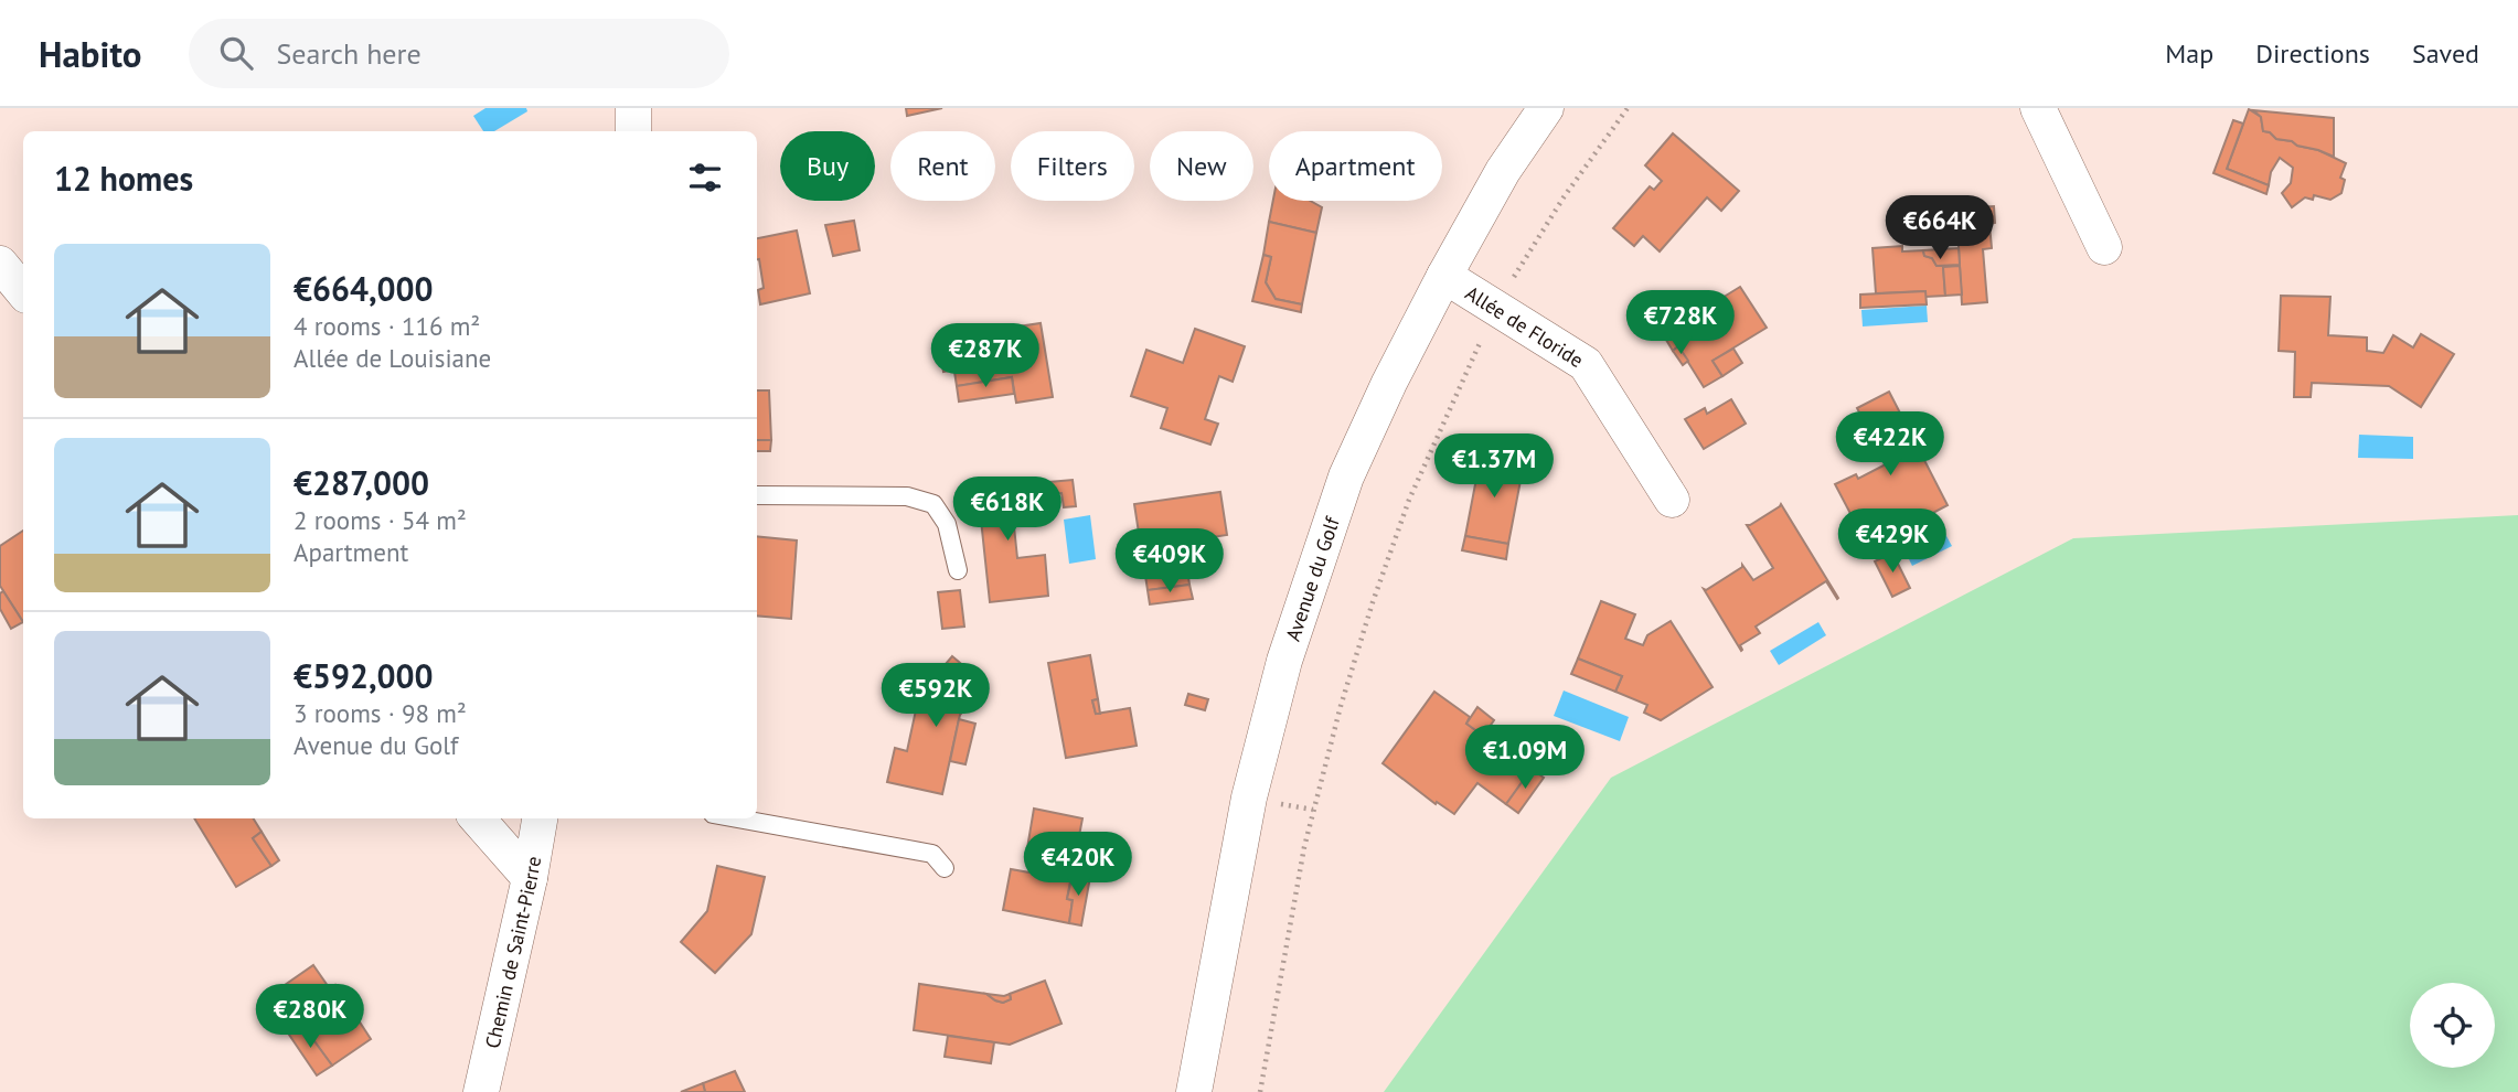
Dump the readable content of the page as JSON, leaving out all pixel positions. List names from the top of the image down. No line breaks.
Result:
{"streets":{"street":["Allée de Floride","Avenue du Golf","Chemin de Saint-Pierre"]},"crossings":[["Allée de Floride","Avenue du Golf"]],"page":{"header":"Habito","search":"Search here","nav":["Map","Directions","Saved"],"chip":["Buy","Rent","Filters","New","Apartment"],"heading":"12 homes","price":["€664K","€728K","€287K","€422K","€1.37M","€618K","€429K","€409K","€592K","€1.09M","€420K","€280K"],"list":[{"name":"€664,000","note":"4 rooms · 116 m² · Allée de Louisiane"},{"name":"€287,000","note":"2 rooms · 54 m² · Apartment"},{"name":"€592,000","note":"3 rooms · 98 m² · Avenue du Golf"}]}}
